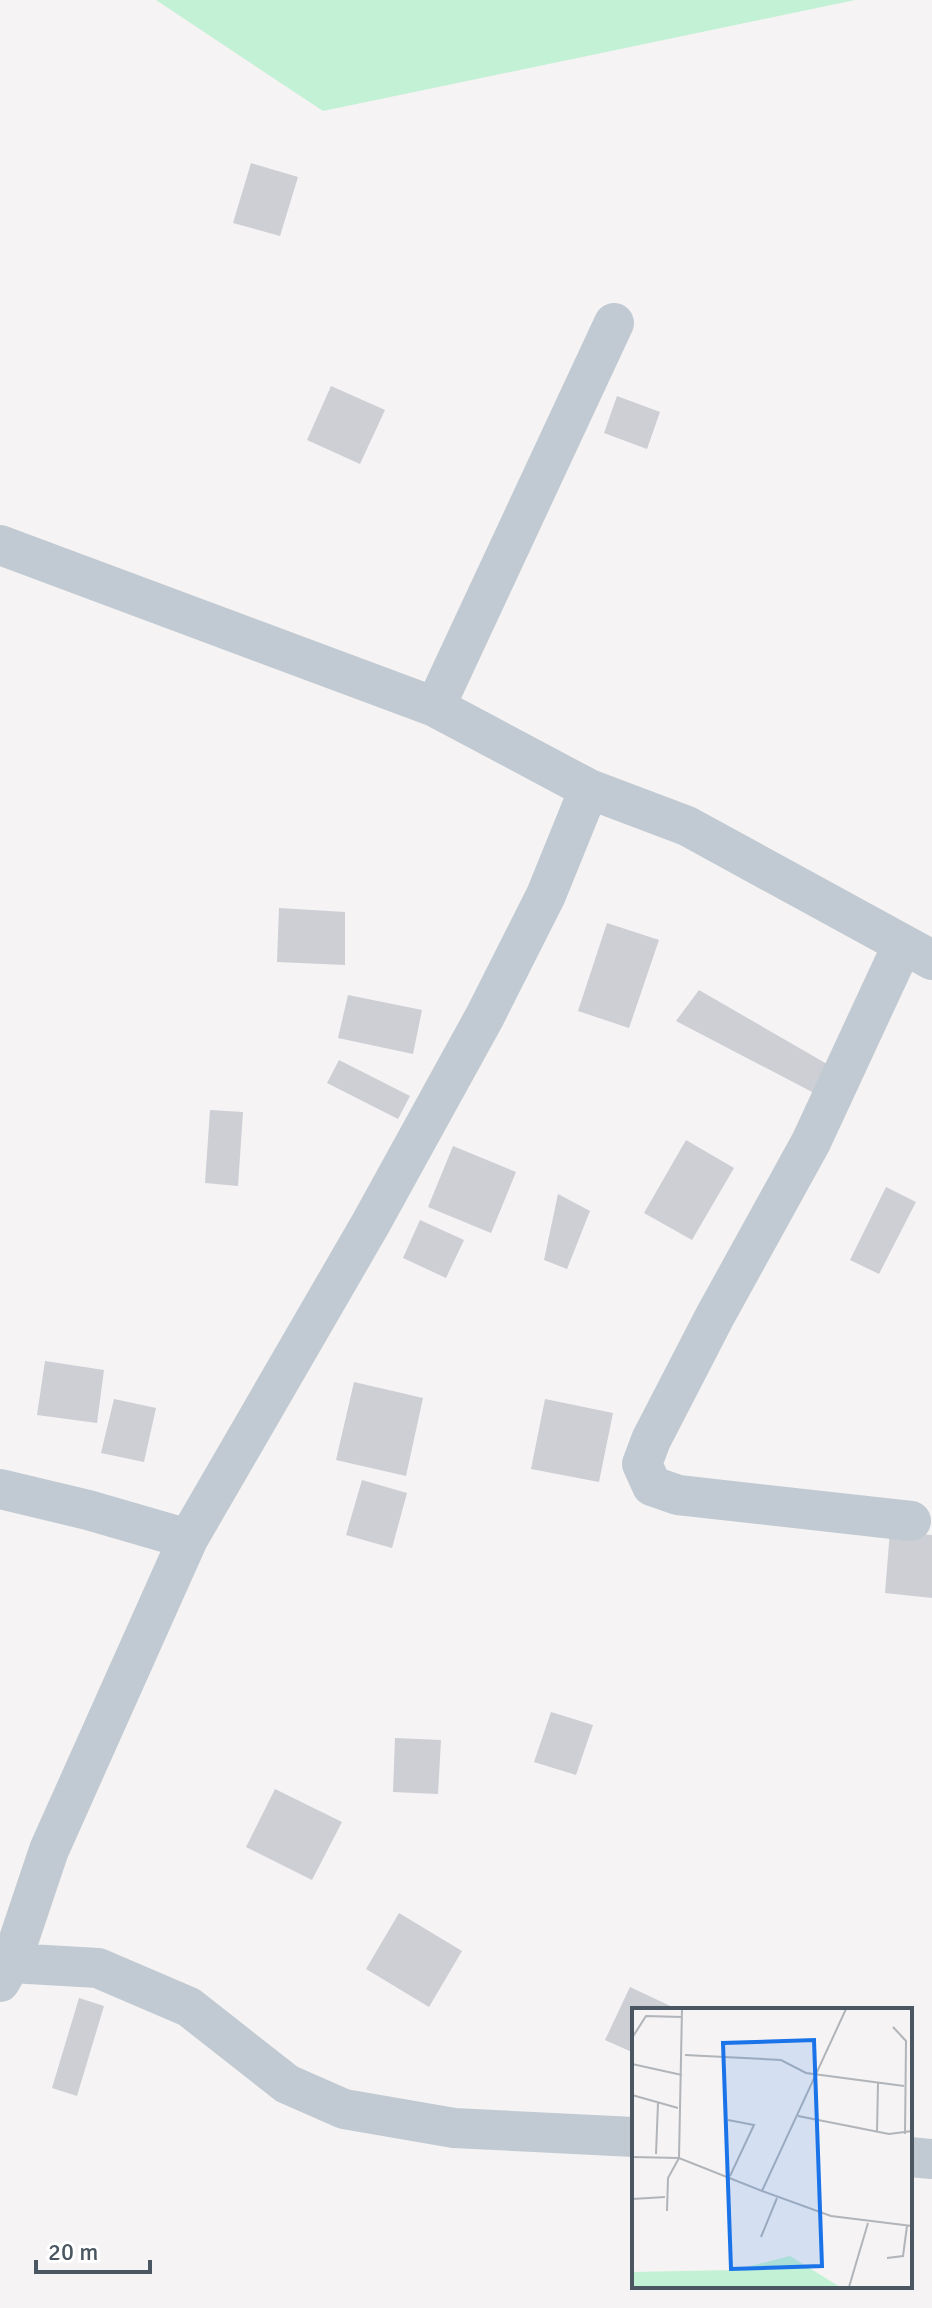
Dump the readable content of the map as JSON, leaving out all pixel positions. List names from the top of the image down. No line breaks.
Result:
{"scale_bar":"20 m"}
